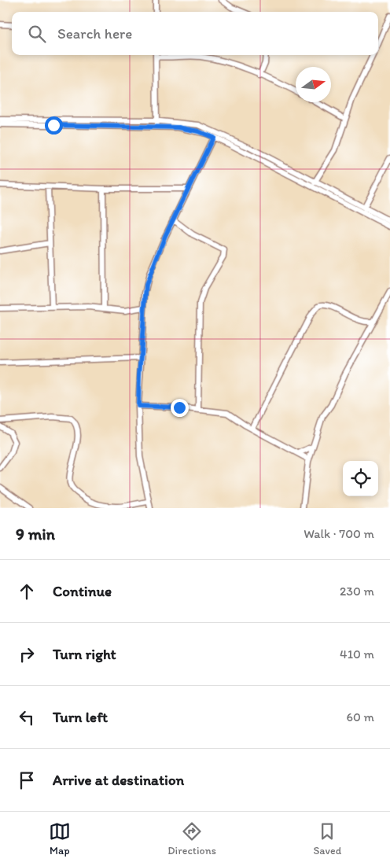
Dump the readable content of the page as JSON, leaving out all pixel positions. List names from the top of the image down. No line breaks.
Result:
{"north":"right","page":{"search":"Search here","heading":["9 min","Walk · 700 m"],"list":[["Continue","230 m"],["Turn right","410 m"],["Turn left","60 m"],"Arrive at destination"],"nav":["Map","Directions","Saved"]}}
